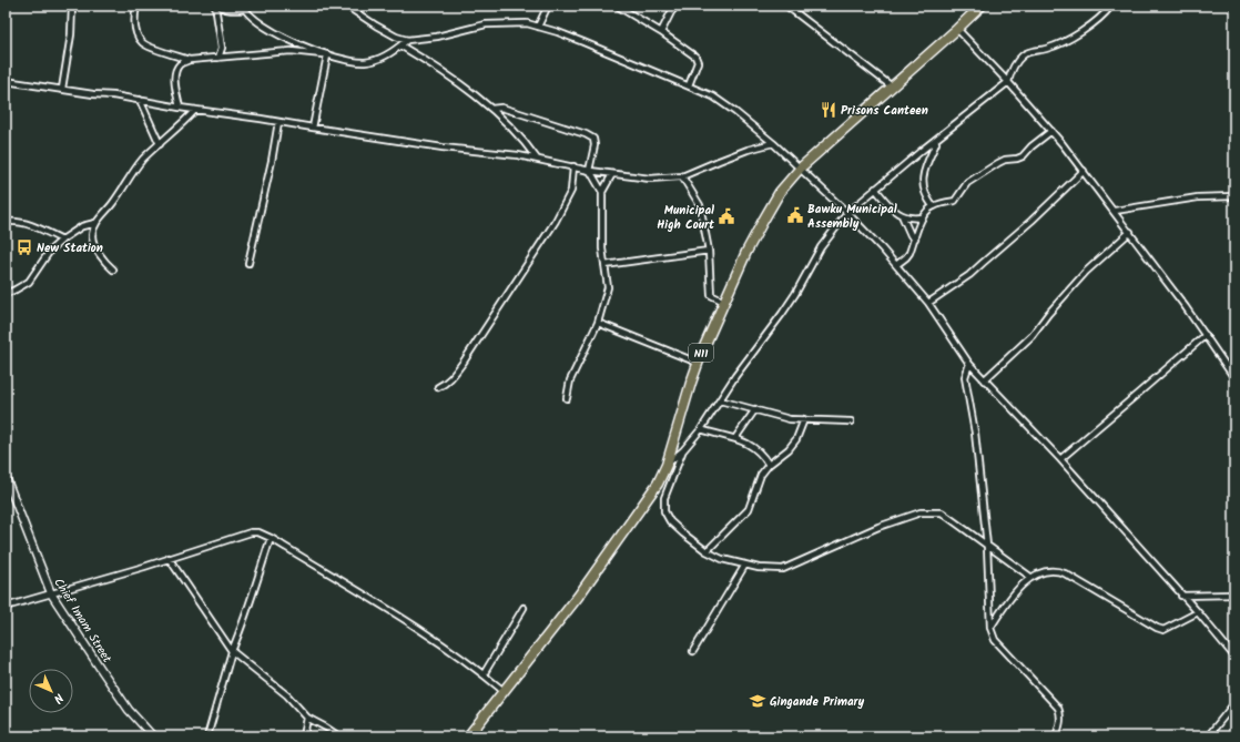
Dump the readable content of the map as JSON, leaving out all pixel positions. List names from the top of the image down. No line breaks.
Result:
{"streets":{"highway":["N11"],"street":["Chief Imam Street"]},"places":{"restaurant":["Prisons Canteen"],"public building":["Bawku Municipal Assembly","Municipal High Court"],"bus stop":["New Station"],"school or university":["Gingande Primary"]},"north":"bottom right"}
